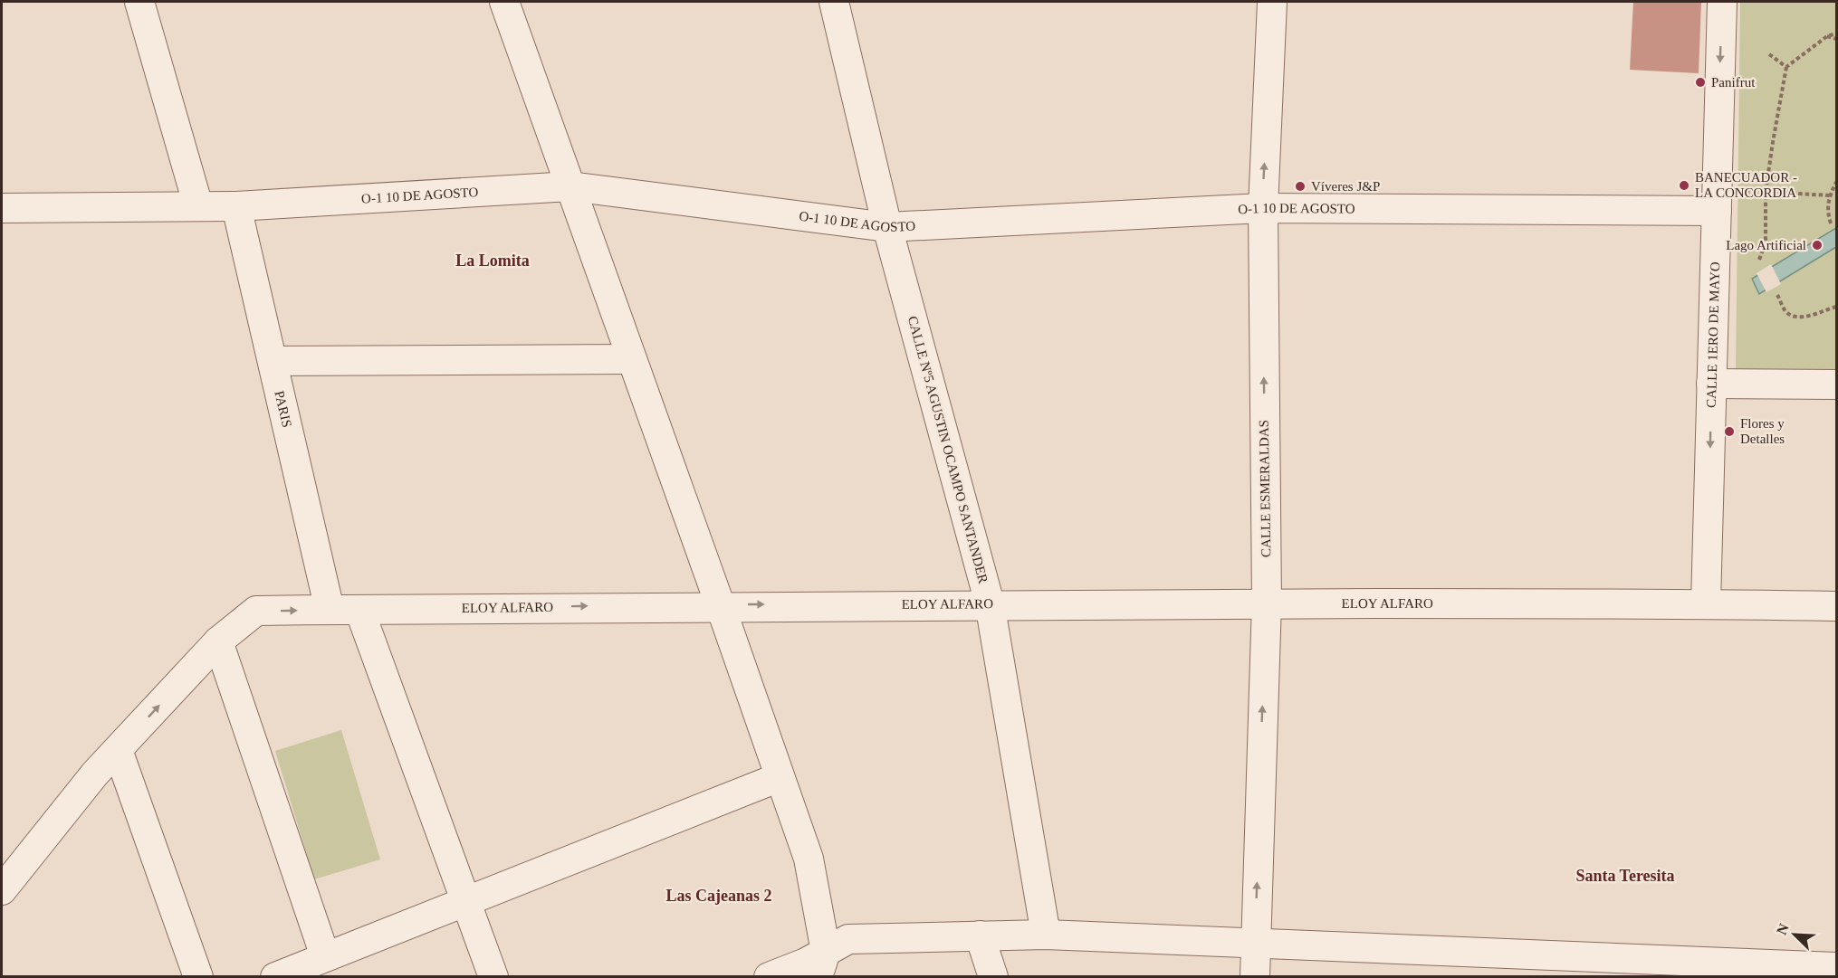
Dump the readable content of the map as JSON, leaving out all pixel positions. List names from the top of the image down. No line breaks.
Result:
{"streets":{"street":["O-1 10 DE AGOSTO","CALLE 1ERO DE MAYO","PARIS","CALLE Nº5 AGUSTIN OCAMPO SANTANDER","CALLE ESMERALDAS","ELOY ALFARO"]},"crossings":[["O-1 10 DE AGOSTO","CALLE 1ERO DE MAYO"],["O-1 10 DE AGOSTO","PARIS"],["O-1 10 DE AGOSTO","CALLE Nº5 AGUSTIN OCAMPO SANTANDER"],["O-1 10 DE AGOSTO","CALLE ESMERALDAS"],["CALLE 1ERO DE MAYO","ELOY ALFARO"],["PARIS","ELOY ALFARO"],["CALLE Nº5 AGUSTIN OCAMPO SANTANDER","ELOY ALFARO"],["CALLE ESMERALDAS","ELOY ALFARO"]],"one_way":["CALLE 1ERO DE MAYO","CALLE ESMERALDAS"],"districts":["La Lomita","Santa Teresita","Las Cajeanas 2"],"places":["Panifrut","BANECUADOR - LA CONCORDIA","Víveres J&P","Lago Artificial","Flores y Detalles"],"north":"top left"}
